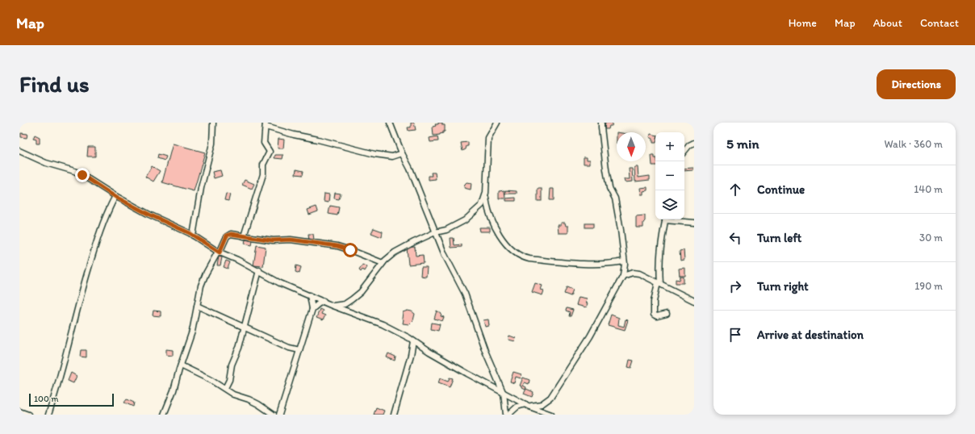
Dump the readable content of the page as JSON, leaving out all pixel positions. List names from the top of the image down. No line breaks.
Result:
{"scale_bar":"100 m","north":"bottom","page":{"header":"Map","nav":["Home","Map","About","Contact"],"buttons":"Directions","title":"Find us","heading":["5 min","Walk · 360 m"],"map_buttons":["+","−"],"list":[["Continue","140 m"],["Turn left","30 m"],["Turn right","190 m"],"Arrive at destination"],"scale":"100 m"}}
